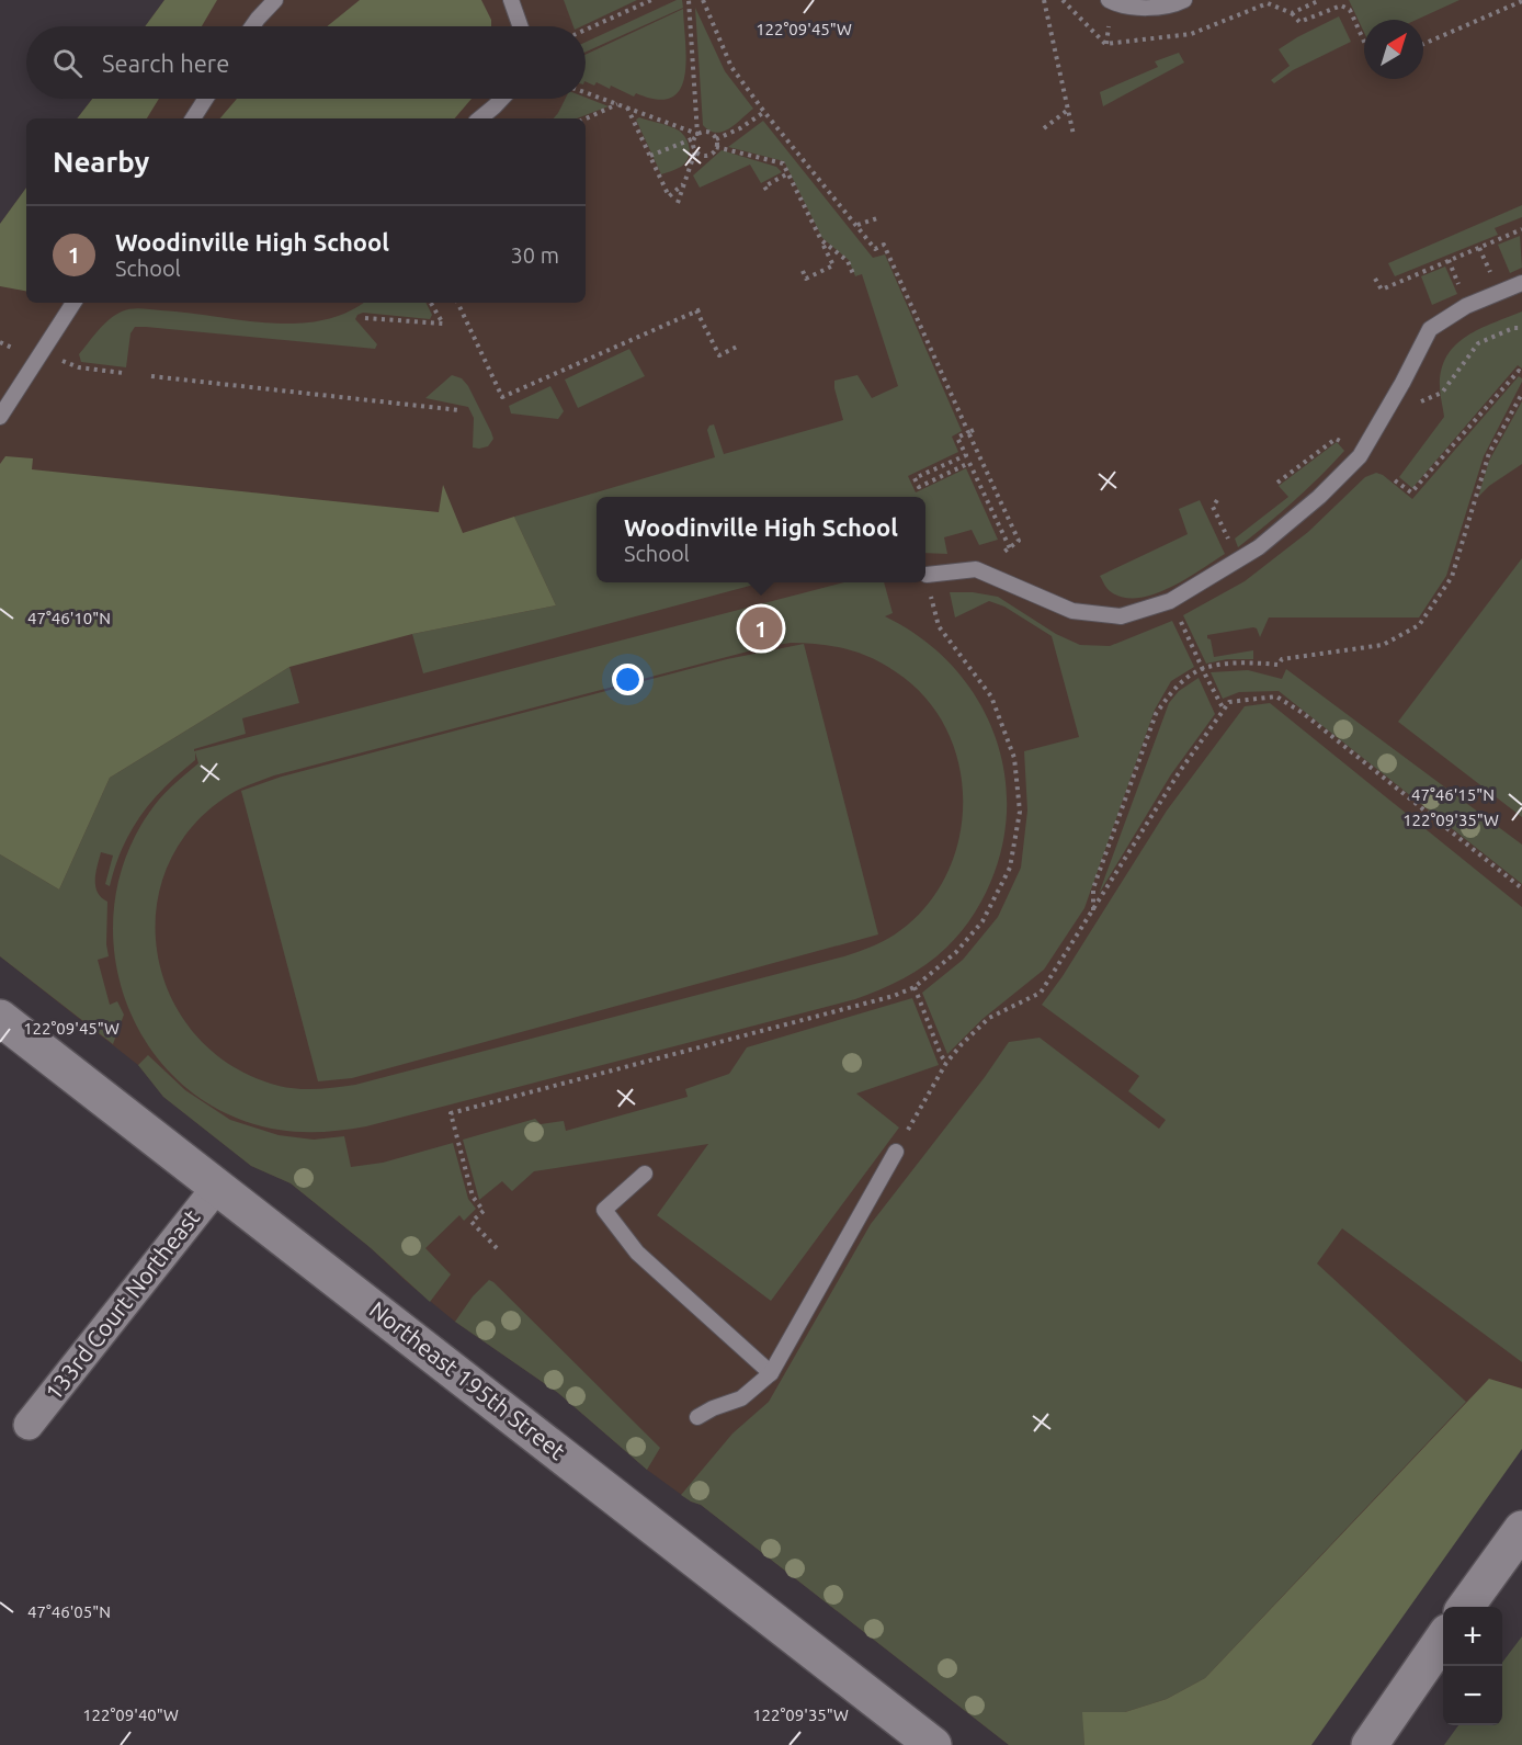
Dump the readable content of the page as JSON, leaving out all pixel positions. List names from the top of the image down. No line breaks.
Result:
{"streets":{"main road":["Northeast 195th Street"],"street":["133rd Court Northeast"]},"crossings":[["133rd Court Northeast","Northeast 195th Street"]],"north":"top right","page":{"search":"Search here","heading":"Nearby","list":[{"mark":"1","name":"Woodinville High School","note":"School","value":"30 m"}],"popup":["Woodinville High School","School"],"pins":"1","map_buttons":["+","−"]},"coordinates":["122°09'45\"W","47°46'10\"N","47°46'15\"N","122°09'35\"W","47°46'05\"N","122°09'40\"W"]}
